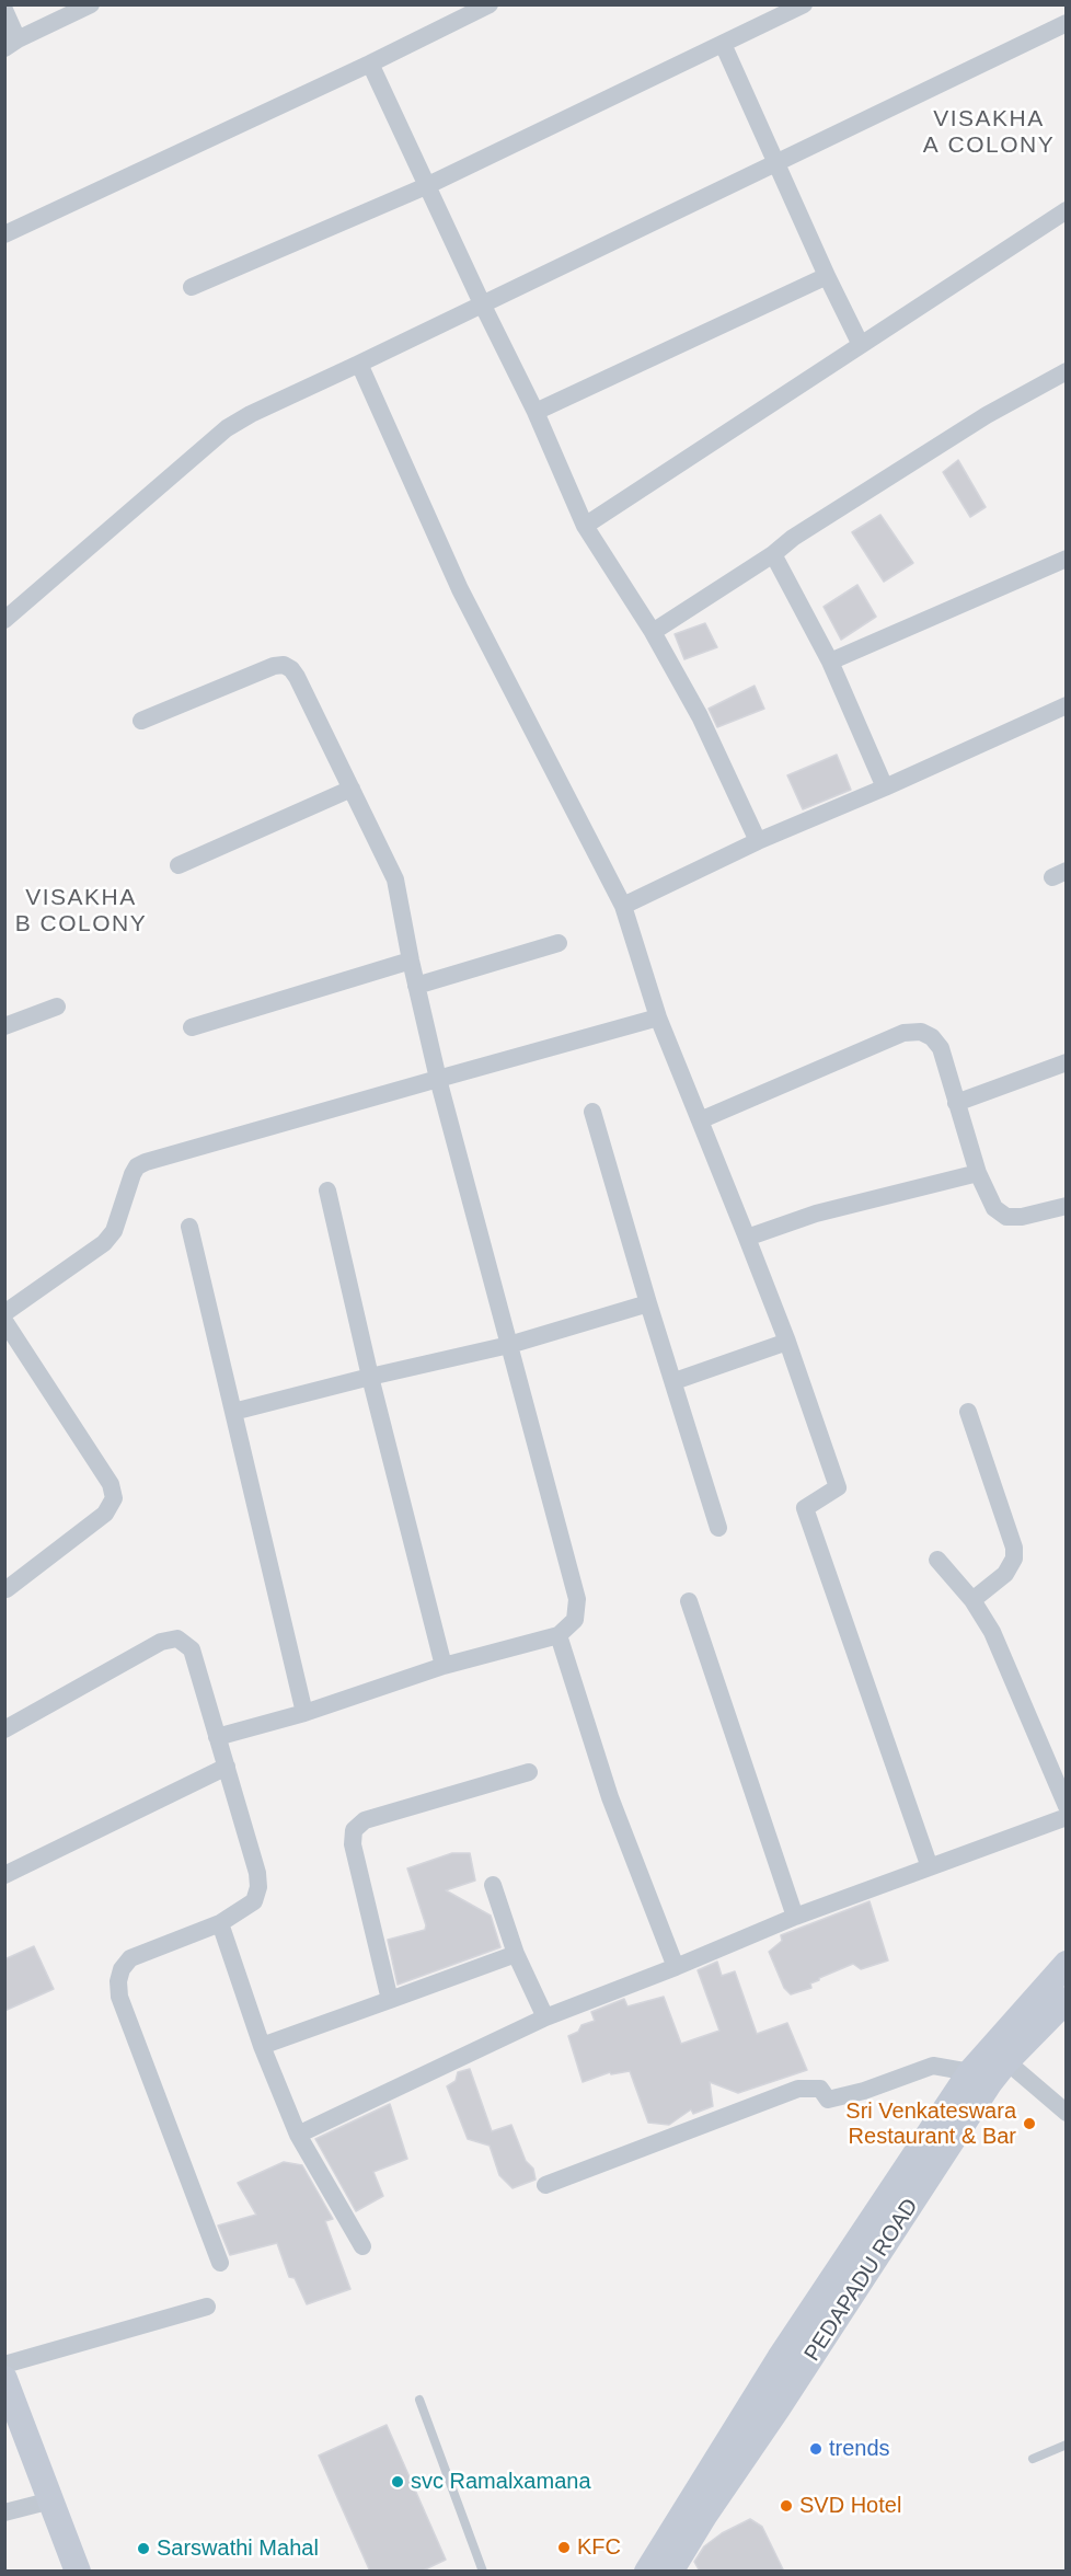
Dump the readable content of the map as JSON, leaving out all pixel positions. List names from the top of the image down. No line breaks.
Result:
{"streets":{"main road":["PEDAPADU ROAD"]},"districts":["VISAKHA A COLONY","VISAKHA B COLONY"],"places":["Sri Venkateswara Restaurant & Bar","trends","svc Ramalxamana","SVD Hotel","KFC","Sarswathi Mahal"]}
